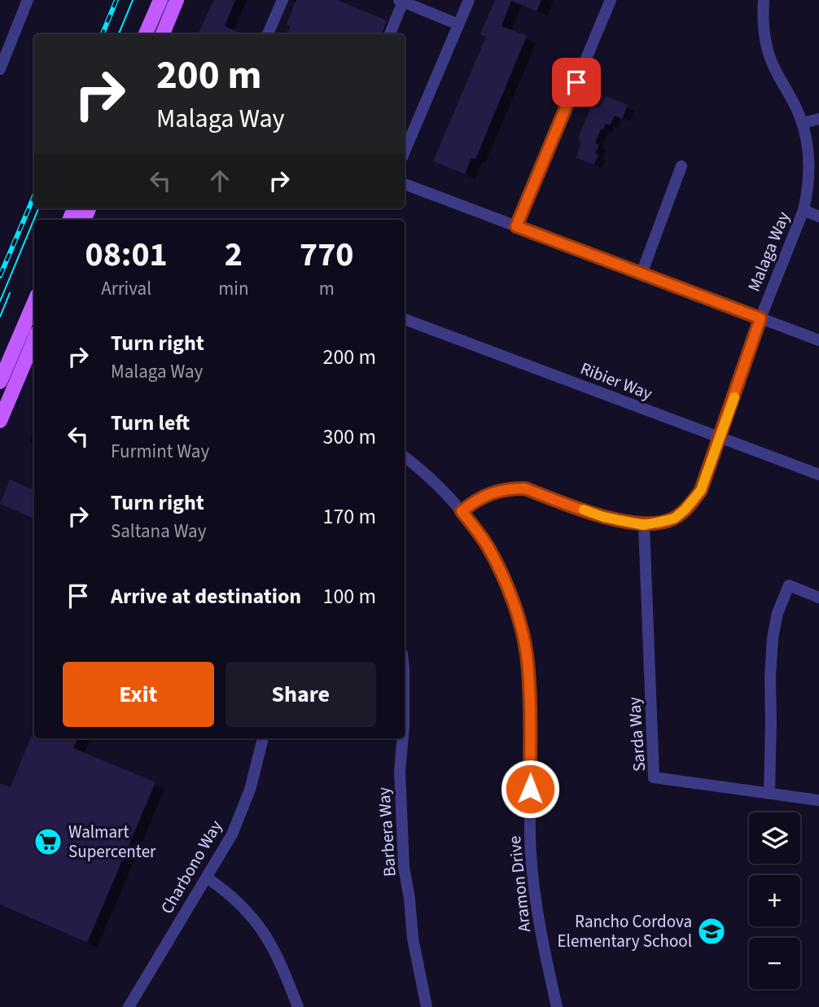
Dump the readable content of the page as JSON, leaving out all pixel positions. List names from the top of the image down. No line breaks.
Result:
{"streets":{"street":["Malaga Way","Ribier Way","Sarda Way","Barbera Way","Charbono Way","Aramon Drive"]},"crossings":[["Malaga Way","Ribier Way"],["Malaga Way","Sarda Way"],["Malaga Way","Aramon Drive"]],"places":{"supermarket":["Walmart Supercenter"],"school or university":["Rancho Cordova Elementary School"]},"page":{"turn":["200 m","Malaga Way"],"eta":["08:01","Arrival","2","min","770","m"],"list":[{"name":"Turn right","note":"Malaga Way","value":"200 m"},{"name":"Turn left","note":"Furmint Way","value":"300 m"},{"name":"Turn right","note":"Saltana Way","value":"170 m"},{"name":"Arrive at destination","value":"100 m"}],"buttons":["Exit","Share"],"map_buttons":["+","−"]}}
